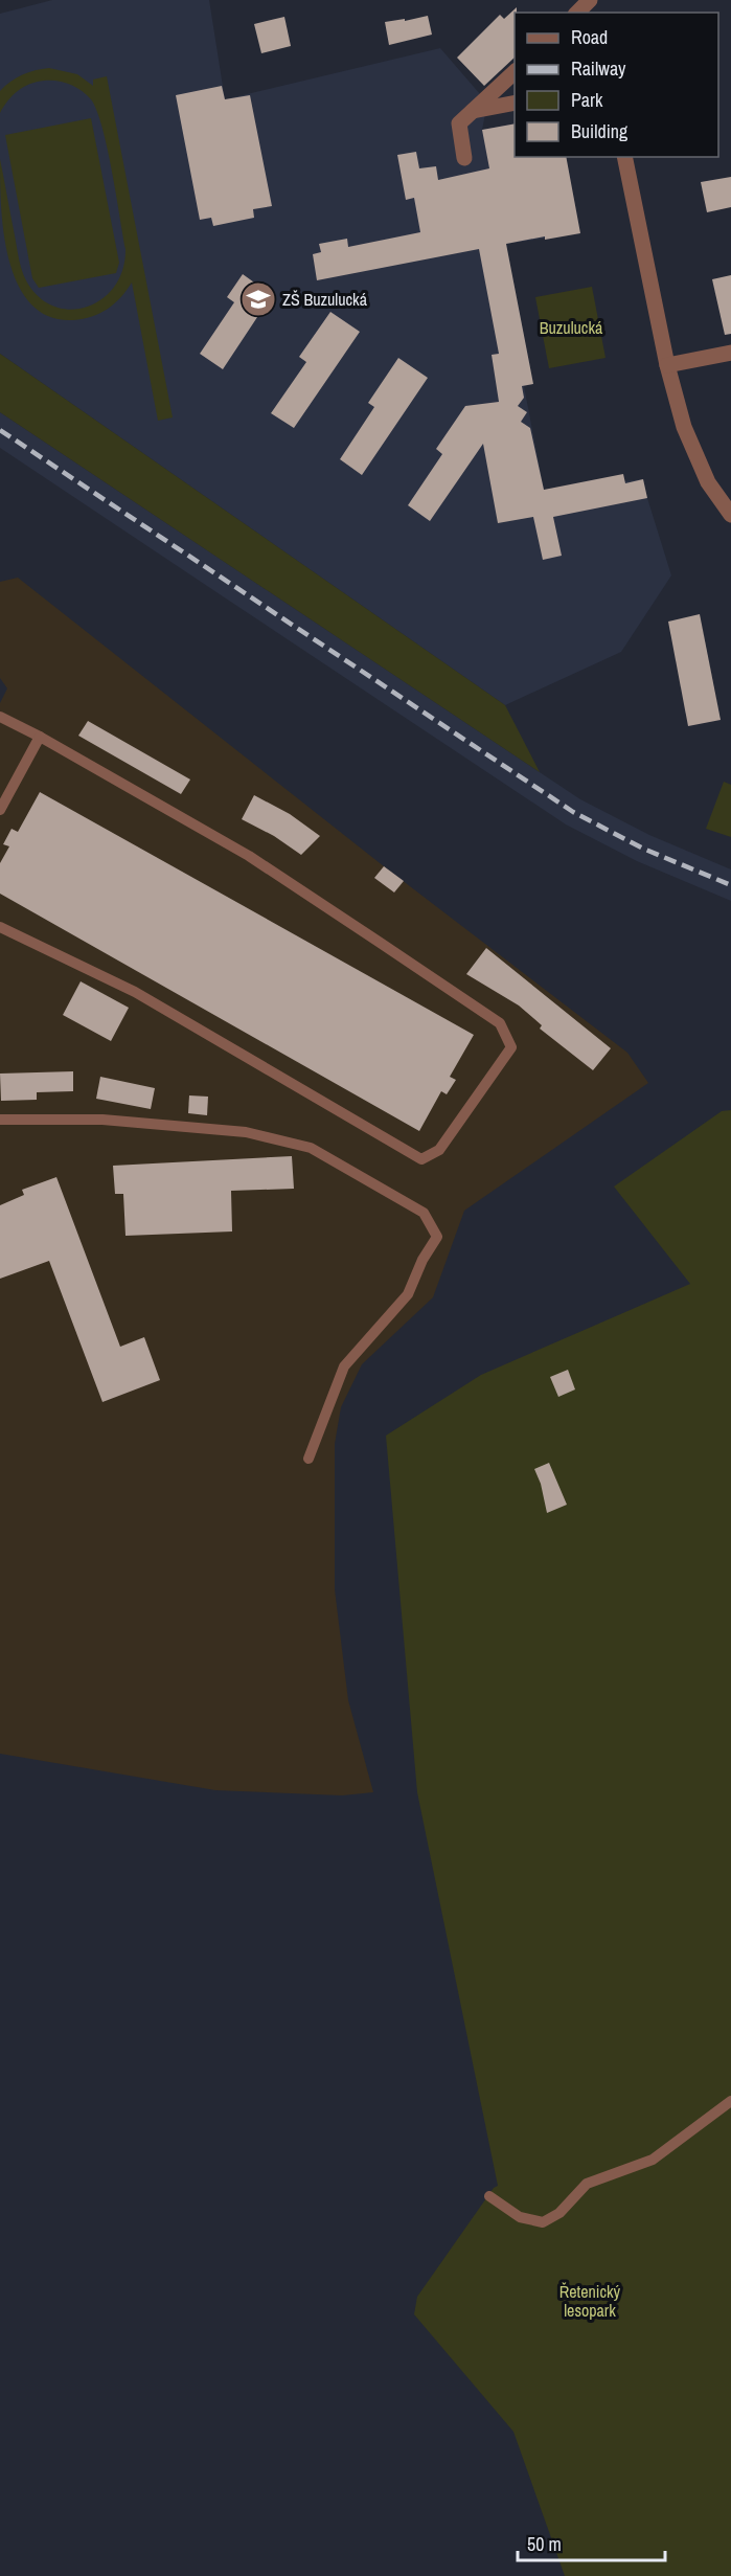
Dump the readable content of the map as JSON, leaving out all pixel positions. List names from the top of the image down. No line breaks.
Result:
{"parks":["Buzulucká","Řetenický lesopark"],"places":{"school or university":["ZŠ Buzulucká"]},"legend":["Road","Railway","Park","Building"],"scale_bar":"50 m"}
